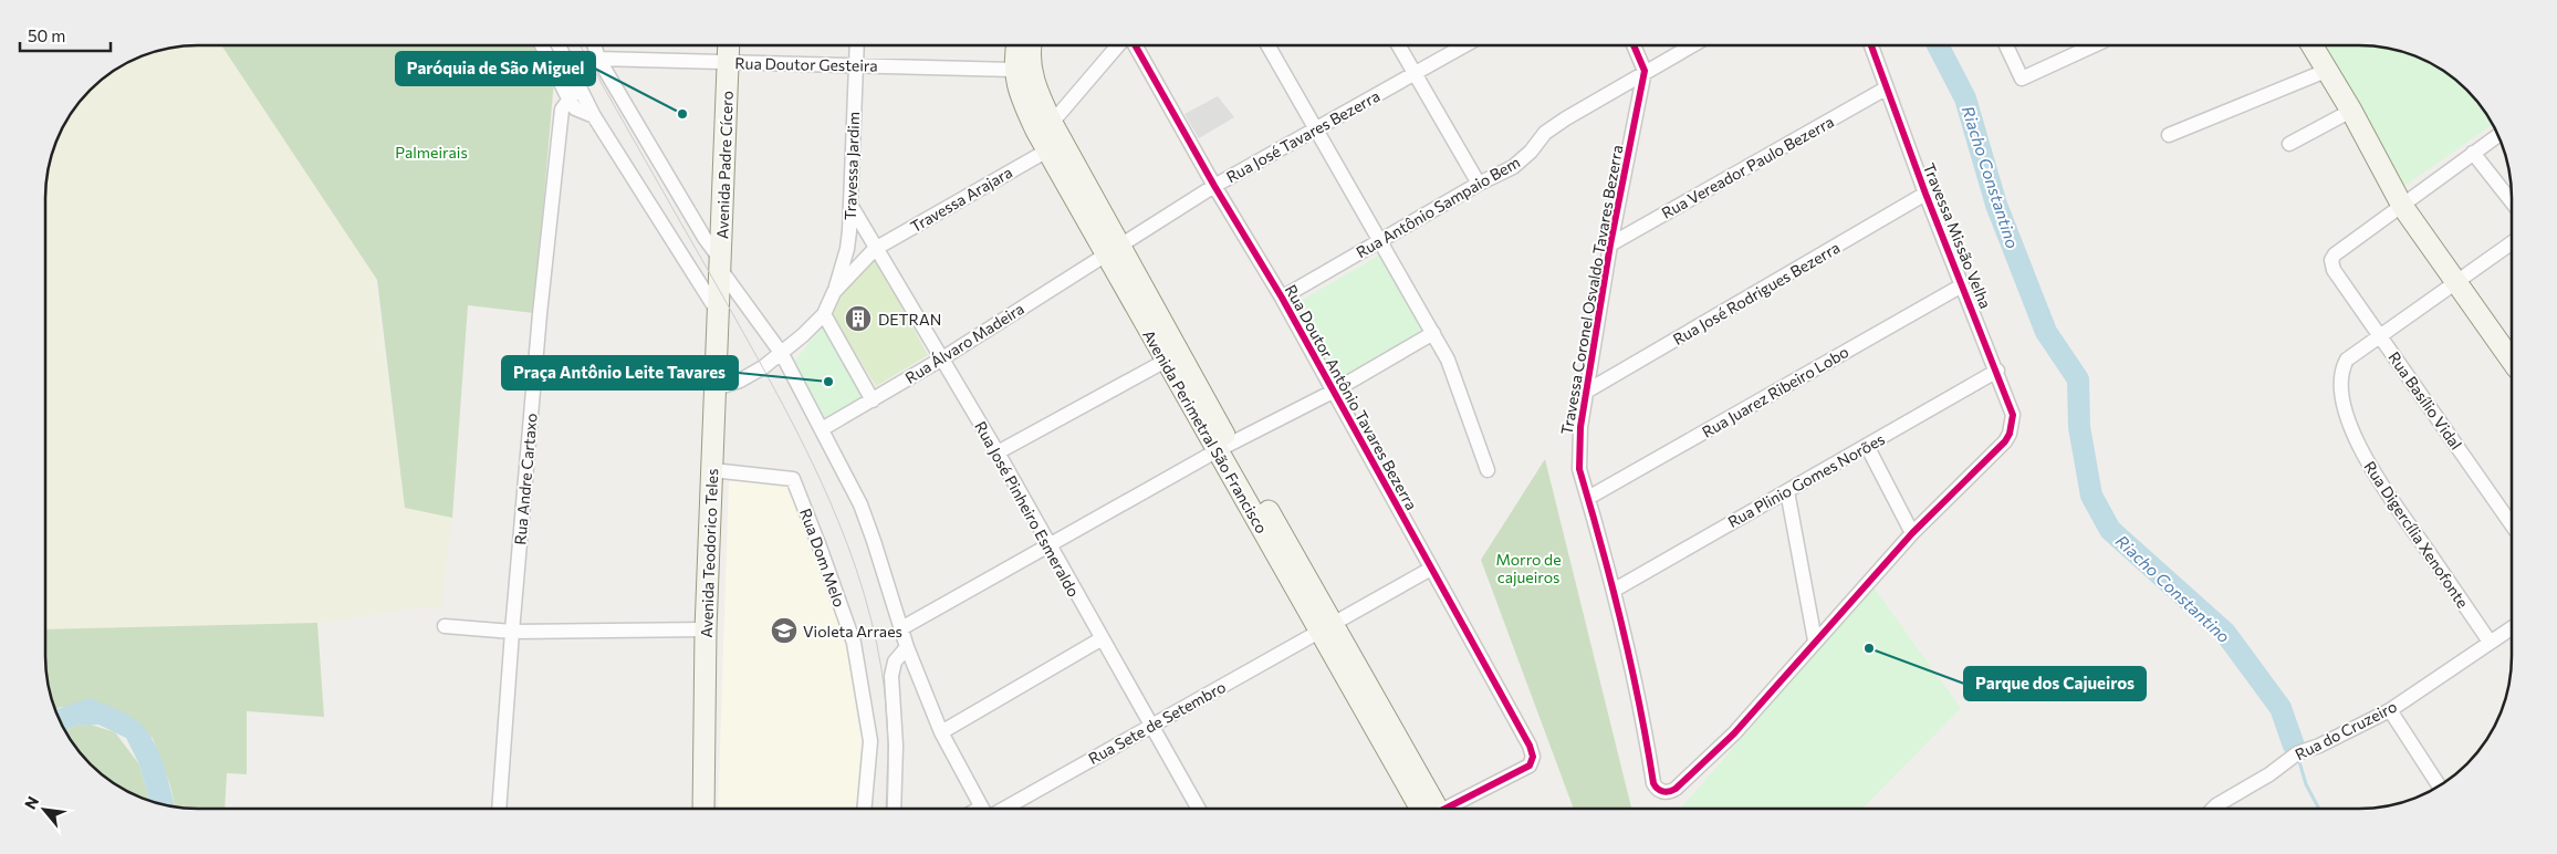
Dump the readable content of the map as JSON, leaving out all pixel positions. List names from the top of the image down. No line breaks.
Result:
{"streets":{"main road":["Avenida Padre Cícero","Avenida Perimetral São Francisco","Avenida Teodorico Teles"],"street":["Rua Doutor Gesteira","Rua José Tavares Bezerra","Travessa Jardim","Rua Vereador Paulo Bezerra","Travessa Arajara","Rua Antônio Sampaio Bem","Travessa Missão Velha","Travessa Coronel Osvaldo Tavares Bezerra","Rua José Rodrigues Bezerra","Rua Álvaro Madeira","Rua Juarez Ribeiro Lobo","Rua Doutor Antônio Tavares Bezerra","Rua Basílio Vidal","Rua Andre Cartaxo","Rua Plinio Gomes Norões","Rua José Pinheiro Esmeraldo","Rua Digercília Xenofonte","Rua Dom Melo","Rua Sete de Setembro","Rua do Cruzeiro"]},"crossings":[["Rua Doutor Gesteira","Avenida Padre Cícero"],["Rua Doutor Gesteira","Travessa Jardim"],["Rua Doutor Gesteira","Avenida Perimetral São Francisco"],["Rua José Tavares Bezerra","Rua Álvaro Madeira"],["Rua José Tavares Bezerra","Rua Doutor Antônio Tavares Bezerra"],["Rua José Tavares Bezerra","Avenida Perimetral São Francisco"],["Avenida Padre Cícero","Avenida Teodorico Teles"],["Travessa Jardim","Travessa Arajara"],["Travessa Jardim","Rua José Pinheiro Esmeraldo"],["Travessa Jardim","Avenida Teodorico Teles"],["Rua Vereador Paulo Bezerra","Travessa Missão Velha"],["Rua Vereador Paulo Bezerra","Travessa Coronel Osvaldo Tavares Bezerra"],["Travessa Arajara","Avenida Perimetral São Francisco"],["Travessa Arajara","Rua José Pinheiro Esmeraldo"],["Rua Antônio Sampaio Bem","Travessa Coronel Osvaldo Tavares Bezerra"],["Rua Antônio Sampaio Bem","Rua Doutor Antônio Tavares Bezerra"],["Travessa Missão Velha","Rua José Rodrigues Bezerra"],["Travessa Missão Velha","Rua Juarez Ribeiro Lobo"],["Travessa Missão Velha","Rua Plinio Gomes Norões"],["Travessa Coronel Osvaldo Tavares Bezerra","Rua José Rodrigues Bezerra"],["Travessa Coronel Osvaldo Tavares Bezerra","Rua Juarez Ribeiro Lobo"],["Travessa Coronel Osvaldo Tavares Bezerra","Rua Plinio Gomes Norões"],["Rua Álvaro Madeira","Avenida Perimetral São Francisco"],["Rua Álvaro Madeira","Rua José Pinheiro Esmeraldo"],["Rua Doutor Antônio Tavares Bezerra","Rua Sete de Setembro"],["Rua Basílio Vidal","Rua Digercília Xenofonte"],["Avenida Perimetral São Francisco","Rua Sete de Setembro"],["Rua José Pinheiro Esmeraldo","Rua Sete de Setembro"],["Rua Digercília Xenofonte","Rua do Cruzeiro"],["Avenida Teodorico Teles","Rua Dom Melo"]],"water":["Riacho Constantino"],"parks":["Palmeirais","Morro de cajueiros"],"places":{"other":["Paróquia de São Miguel","Praça Antônio Leite Tavares","Parque dos Cajueiros"],"building":["DETRAN"],"school or university":["Violeta Arraes"]},"scale_bar":"50 m","north":"top left"}
